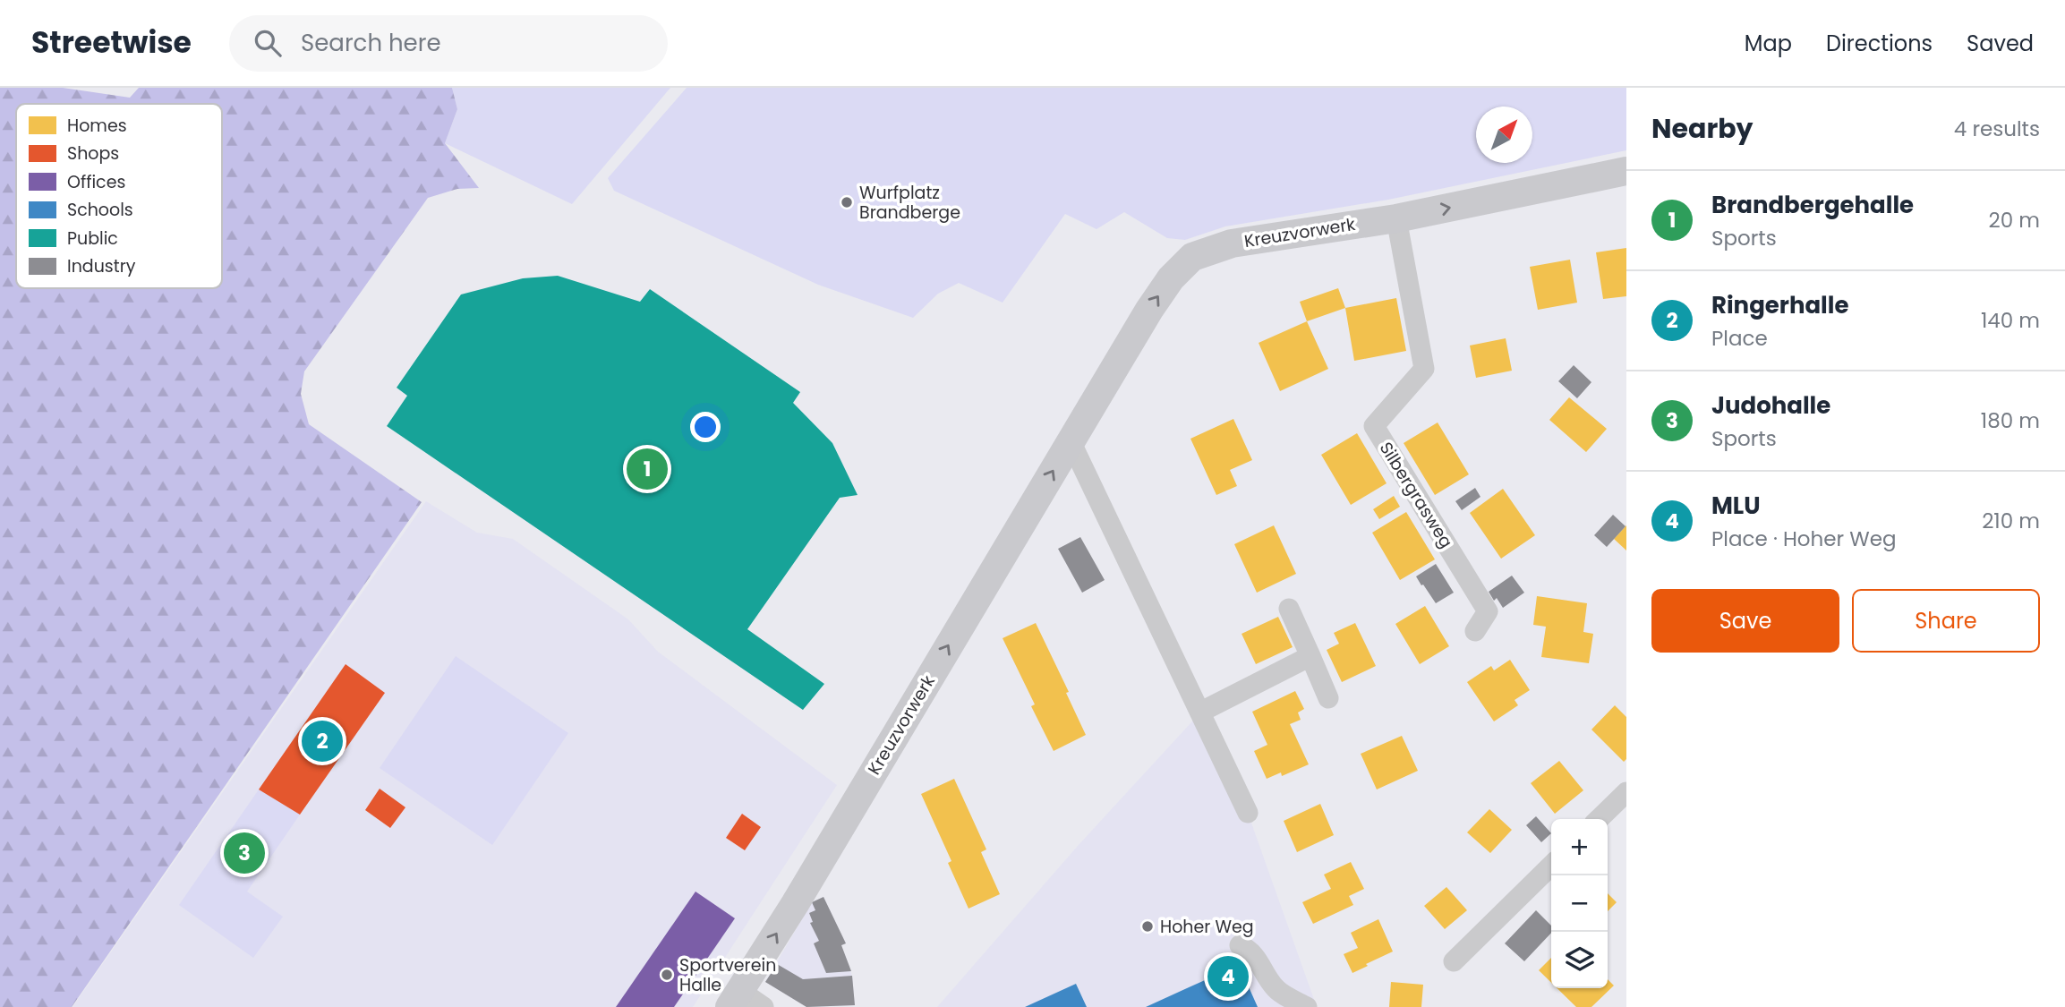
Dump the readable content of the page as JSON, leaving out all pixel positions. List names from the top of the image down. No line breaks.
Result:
{"streets":{"street":["Kreuzvorwerk","Silbergrasweg"]},"crossings":[["Kreuzvorwerk","Silbergrasweg"]],"one_way":["Kreuzvorwerk"],"places":["Wurfplatz Brandberge","Hoher Weg","Sportverein Halle"],"legend":["Homes","Shops","Offices","Schools","Public","Industry"],"north":"top right","page":{"header":"Streetwise","search":"Search here","nav":["Map","Directions","Saved"],"heading":["Nearby","4 results"],"list":[{"mark":"1","name":"Brandbergehalle","note":"Sports","value":"20 m"},{"mark":"2","name":"Ringerhalle","note":"Place","value":"140 m"},{"mark":"3","name":"Judohalle","note":"Sports","value":"180 m"},{"mark":"4","name":"MLU","note":"Place · Hoher Weg","value":"210 m"}],"pins":["1","2","3","4"],"buttons":["Save","Share"],"map_buttons":["+","−"]}}
